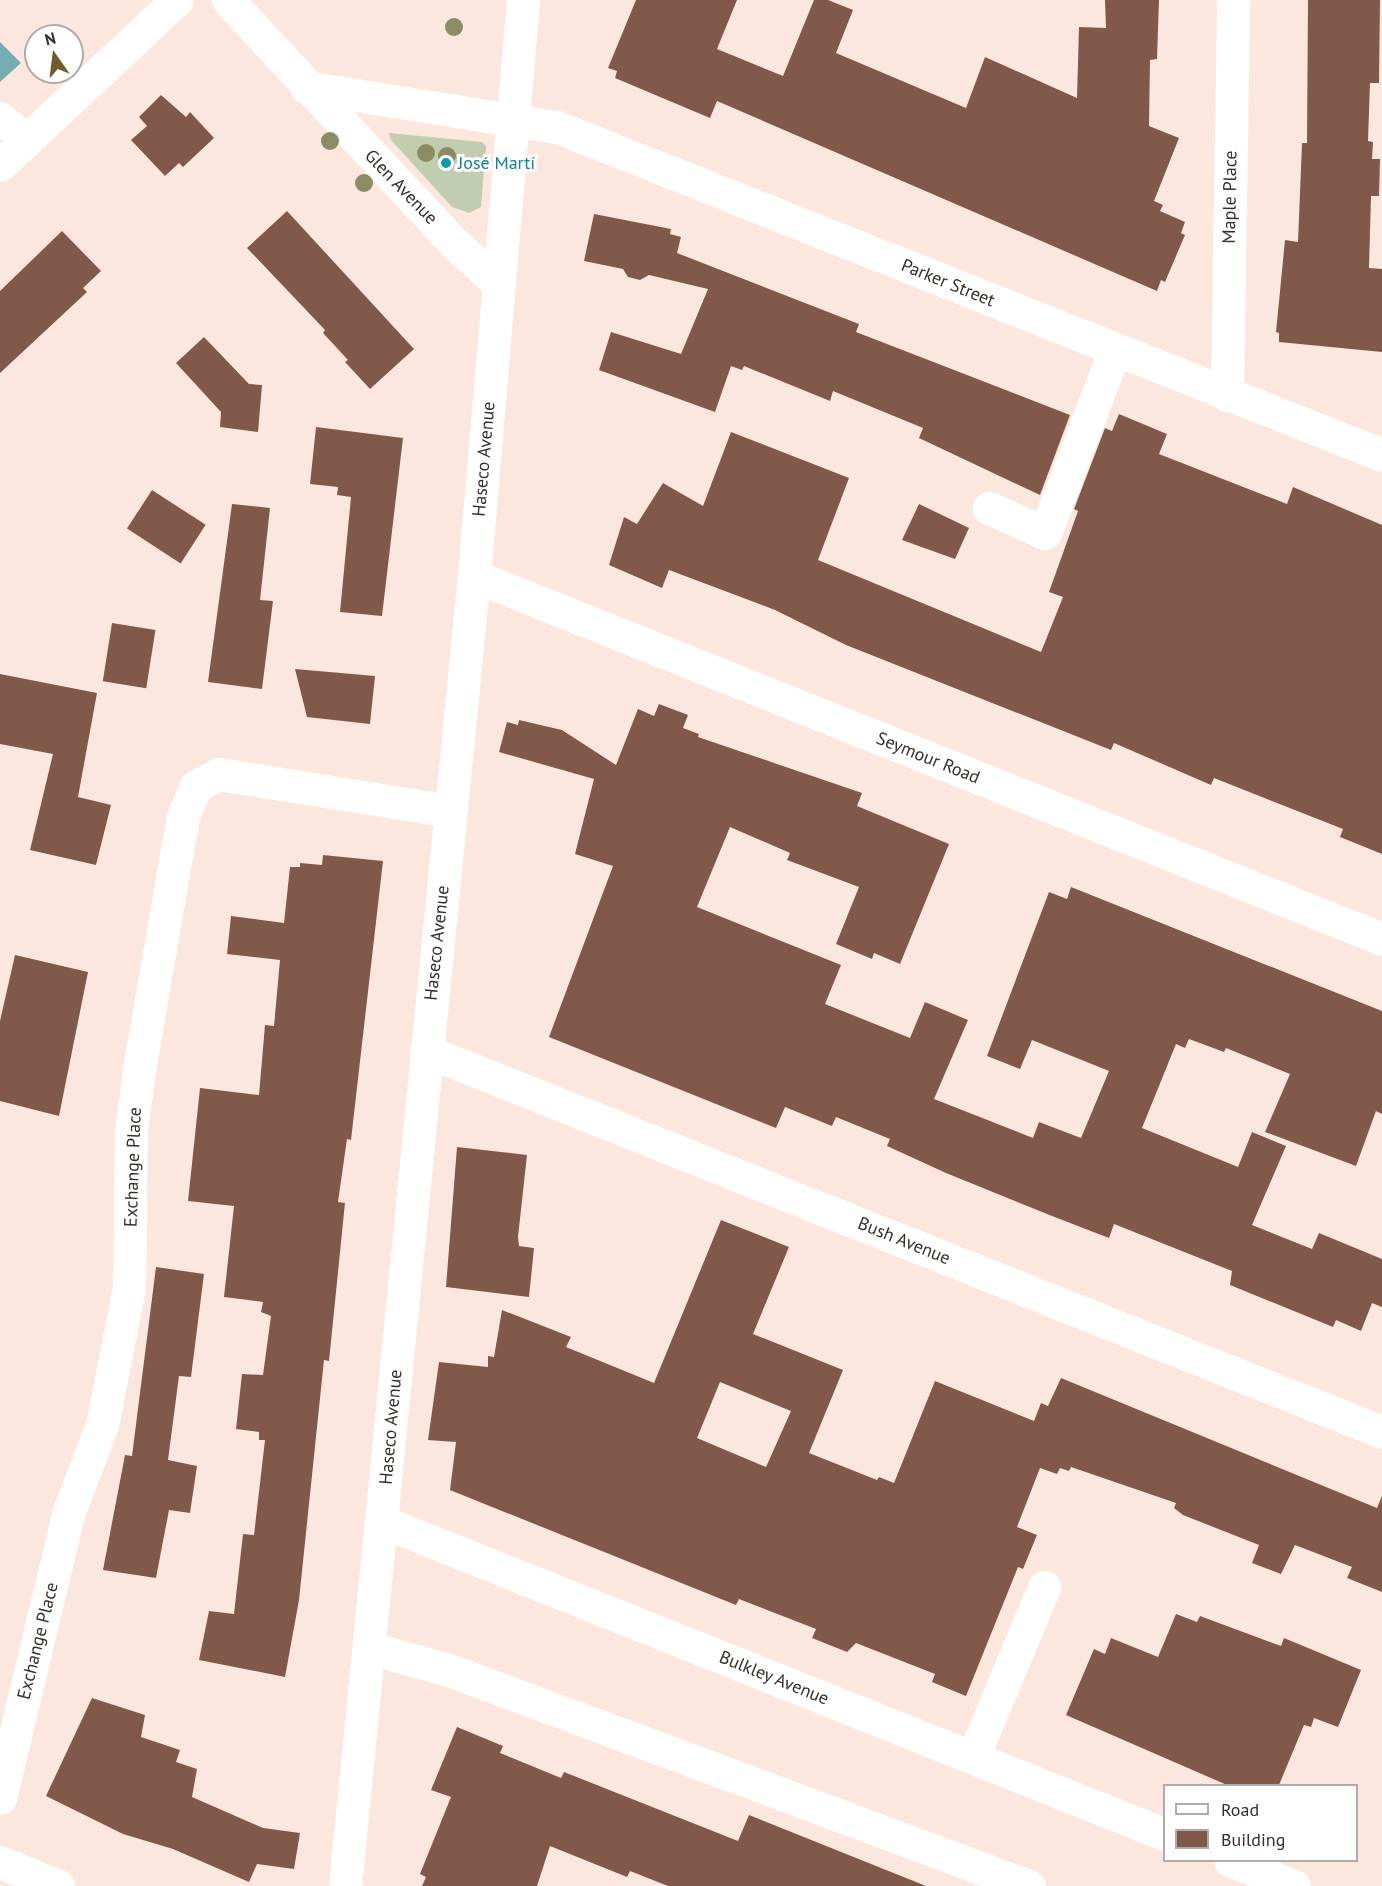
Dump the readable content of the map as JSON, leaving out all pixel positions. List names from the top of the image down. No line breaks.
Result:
{"streets":{"street":["Glen Avenue","Maple Place","Parker Street","Haseco Avenue","Seymour Road","Exchange Place","Bush Avenue","Bulkley Avenue"]},"crossings":[["Glen Avenue","Haseco Avenue"],["Maple Place","Parker Street"],["Parker Street","Haseco Avenue"],["Haseco Avenue","Seymour Road"],["Haseco Avenue","Exchange Place"],["Haseco Avenue","Bush Avenue"],["Haseco Avenue","Bulkley Avenue"]],"places":["José Martí"],"legend":["Road","Building"],"north":"top"}
